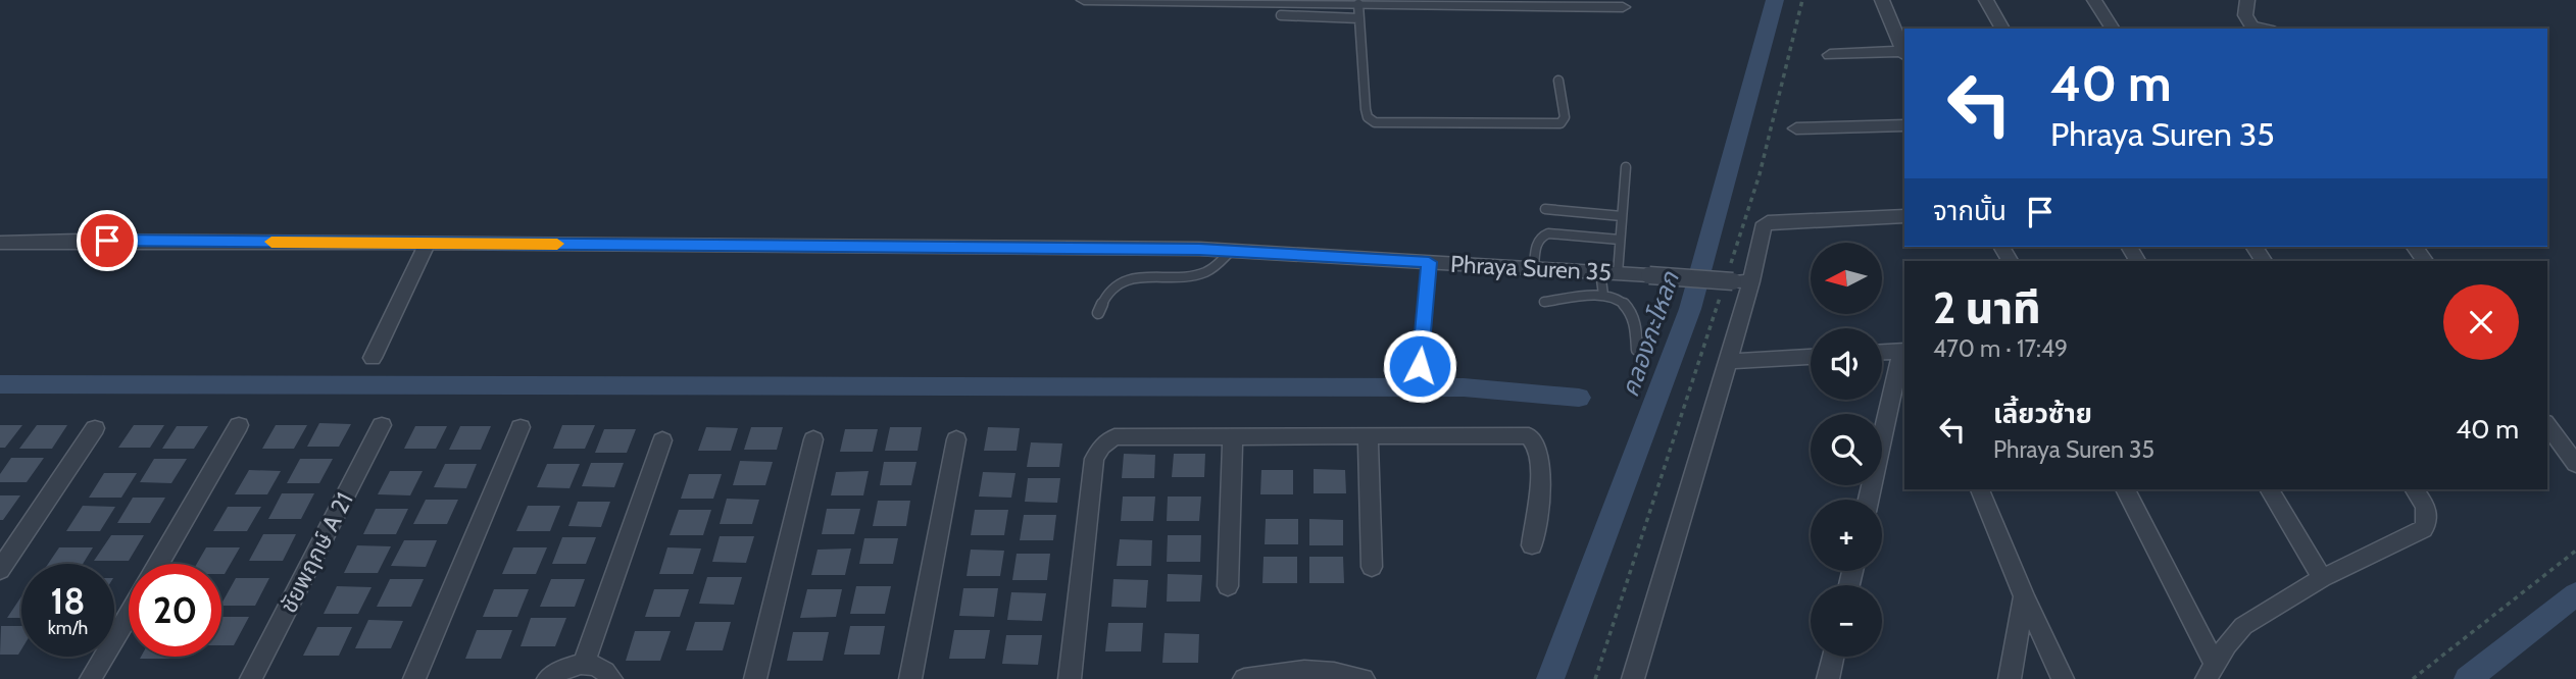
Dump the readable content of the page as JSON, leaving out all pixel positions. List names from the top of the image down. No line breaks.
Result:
{"streets":{"street":["Phraya Suren 35","ชัยพฤกษ์ A 21"]},"water":["คลองกะโหลก"],"north":"left","page":{"turn":["40 m","Phraya Suren 35"],"then":"จากนั้น","map_buttons":["+","−"],"heading":["2 นาที","470 m · 17:49"],"list":[{"name":"เลี้ยวซ้าย","note":"Phraya Suren 35","value":"40 m"}],"speed":"18 km/h","limit":"20"}}
